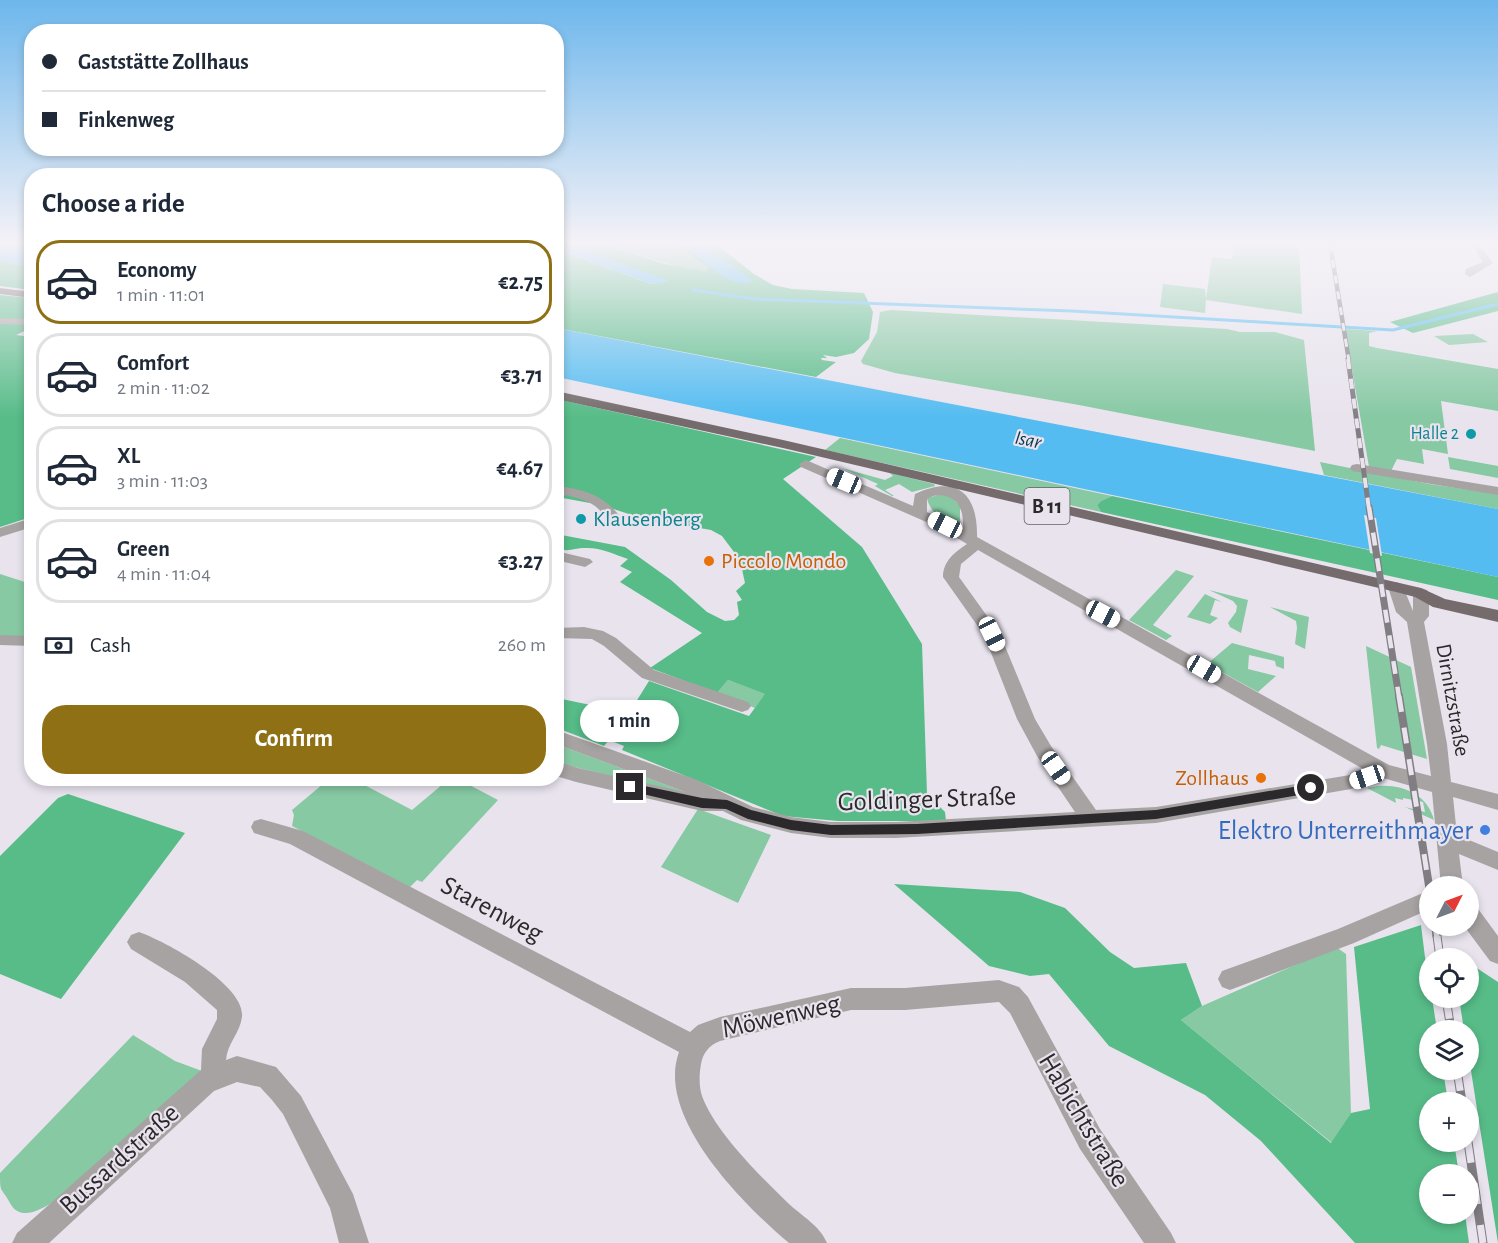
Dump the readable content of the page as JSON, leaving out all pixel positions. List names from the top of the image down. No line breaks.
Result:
{"streets":{"main road":["B 11"],"street":["Dirnitzstraße","Goldinger Straße","Starenweg","Möwenweg","Habichtstraße","Bussardstraße"]},"crossings":[["B 11","Dirnitzstraße"],["Starenweg","Möwenweg"],["Möwenweg","Habichtstraße"]],"water":["Isar"],"places":["Halle 2","Klausenberg","Piccolo Mondo","Zollhaus","Elektro Unterreithmayer"],"north":"top right","page":{"banner":["Gaststätte Zollhaus","Finkenweg"],"heading":"Choose a ride","list":[{"name":"Economy","note":"1 min · 11:01","value":"€2.75"},{"name":"Comfort","note":"2 min · 11:02","value":"€3.71"},{"name":"XL","note":"3 min · 11:03","value":"€4.67"},{"name":"Green","note":"4 min · 11:04","value":"€3.27"}],"pay":["Cash","260 m"],"buttons":"Confirm","bubble":"1 min","map_buttons":["+","−"]}}
